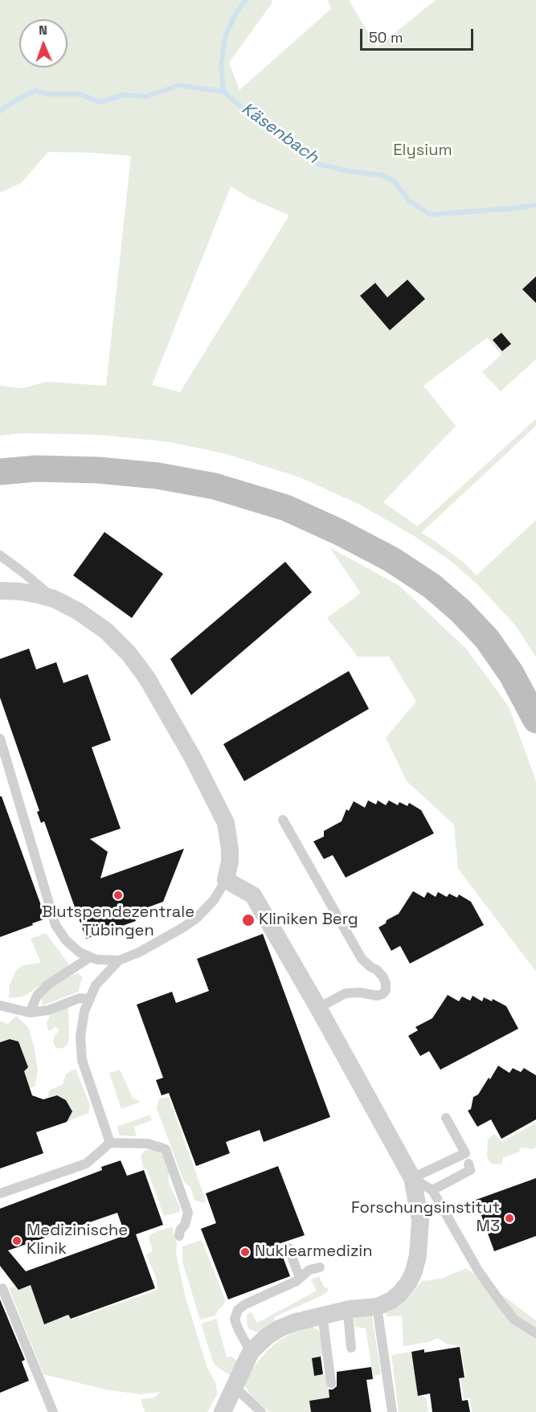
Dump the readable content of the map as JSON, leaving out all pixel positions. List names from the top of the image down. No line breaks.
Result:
{"water":["Käsenbach"],"parks":["Elysium"],"places":["Blutspendezentrale Tübingen","Kliniken Berg","Forschungsinstitut M3","Medizinische Klinik","Nuklearmedizin"],"scale_bar":"50 m","north":"top"}
